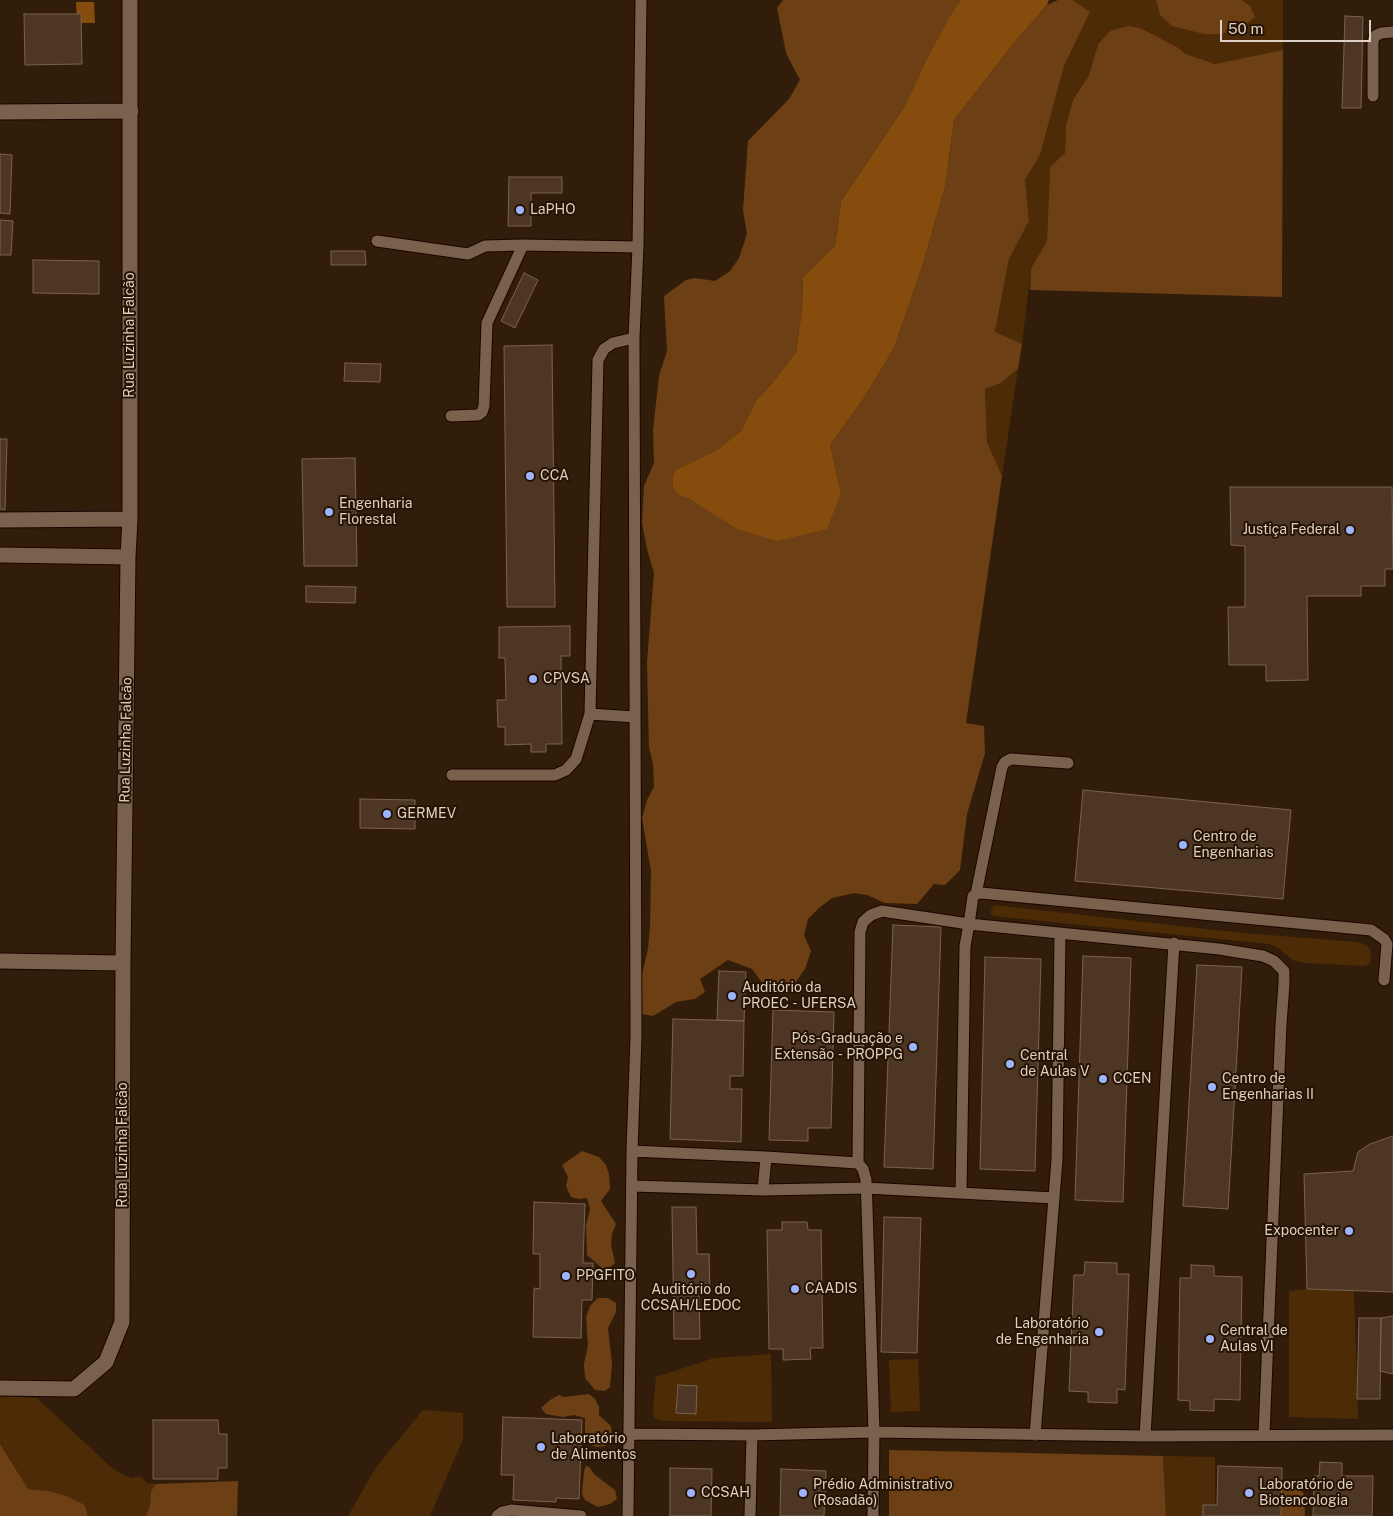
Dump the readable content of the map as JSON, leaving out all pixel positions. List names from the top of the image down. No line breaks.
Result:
{"streets":{"street":["Rua Luzinha Falcão"]},"places":["LaPHO","CCA","Engenharia Florestal","Justiça Federal","CPVSA","GERMEV","Centro de Engenharias","Auditório da PROEC - UFERSA","Pós-Graduação e Extensão - PROPPG","Central de Aulas V","CCEN","Centro de Engenharias II","Expocenter","Auditório do CCSAH/LEDOC","PPGFITO","CAADIS","Laboratório de Engenharia","Central de Aulas VI","Laboratório de Alimentos","CCSAH","Prédio Administrativo (Rosadão)","Laboratório de Biotencologia"],"scale_bar":"50 m"}
